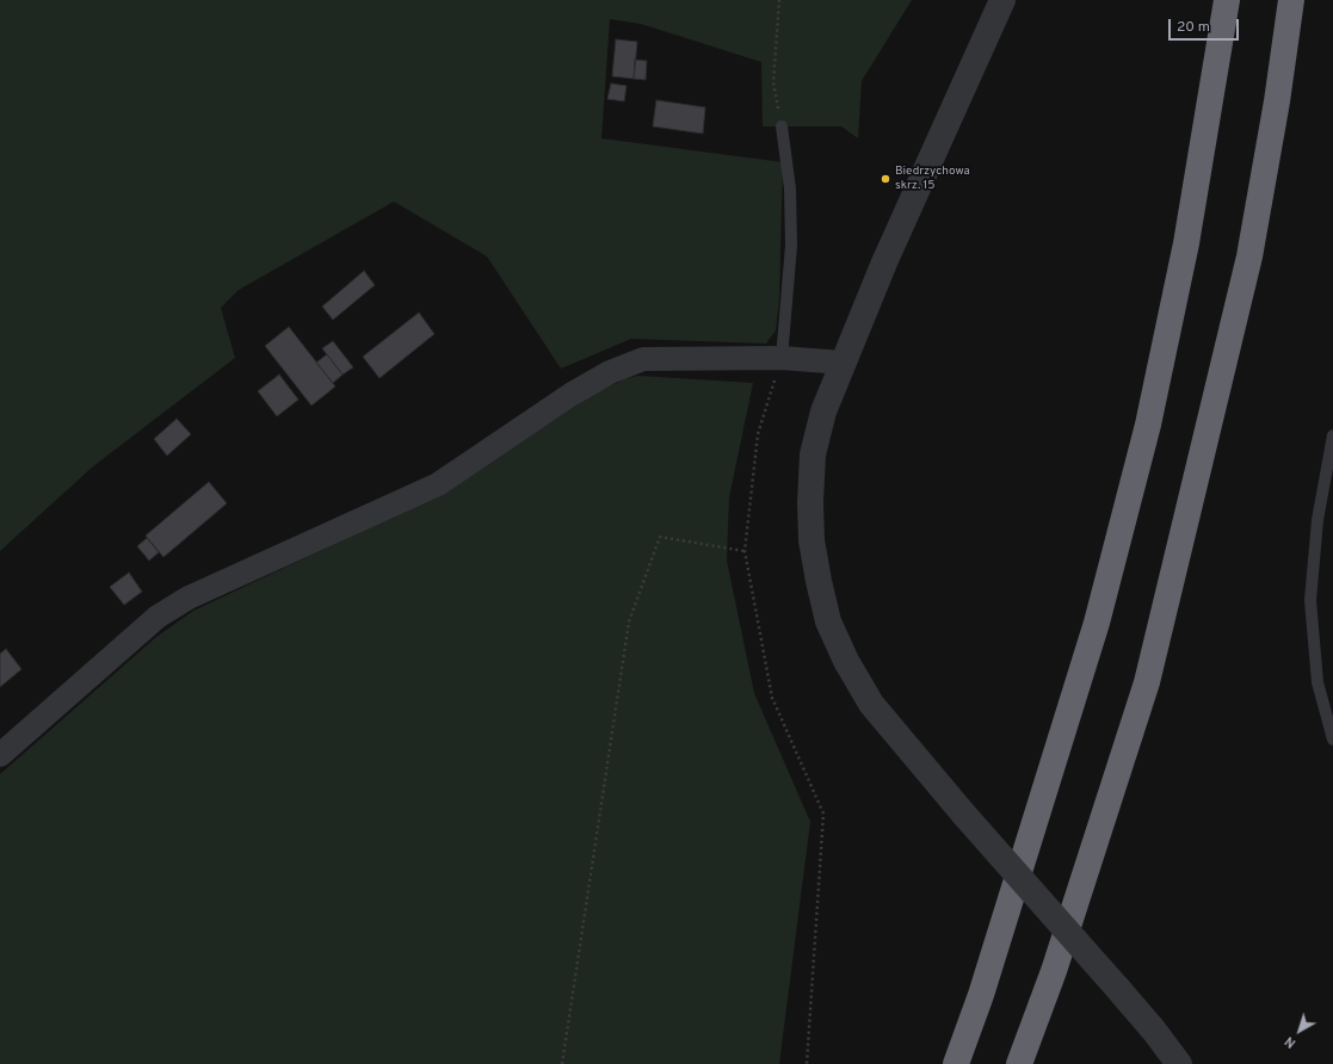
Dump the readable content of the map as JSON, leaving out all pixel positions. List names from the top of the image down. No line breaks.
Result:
{"places":["Biedrzychowa skrz. 15"],"scale_bar":"20 m","north":"bottom left"}
